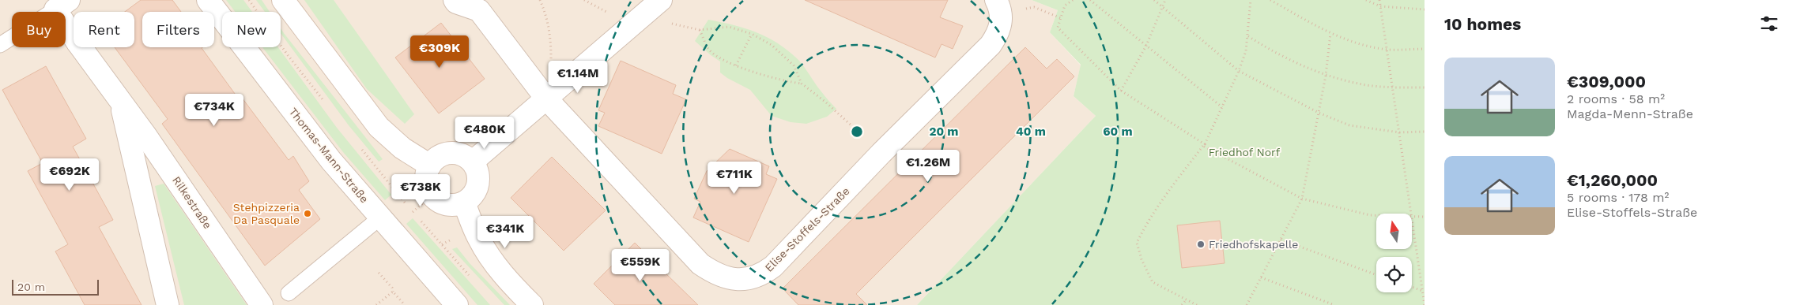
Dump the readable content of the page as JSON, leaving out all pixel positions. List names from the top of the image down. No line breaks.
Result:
{"streets":{"street":["Thomas-Mann-Straße","Rilkestraße","Elise-Stoffels-Straße"]},"parks":["Friedhof Norf"],"places":["Stehpizzeria Da Pasquale","Friedhofskapelle"],"scale_bar":"20 m","north":"top","page":{"heading":"10 homes","chip":["Buy","Rent","Filters","New"],"price":["€309K","€1.14M","€734K","€480K","€1.26M","€692K","€711K","€738K","€341K","€559K"],"list":[{"name":"€309,000","note":"2 rooms · 58 m² · Magda-Menn-Straße"},{"name":"€1,260,000","note":"5 rooms · 178 m² · Elise-Stoffels-Straße"}],"scale":"20 m"},"rings":["20 m","40 m","60 m"]}
